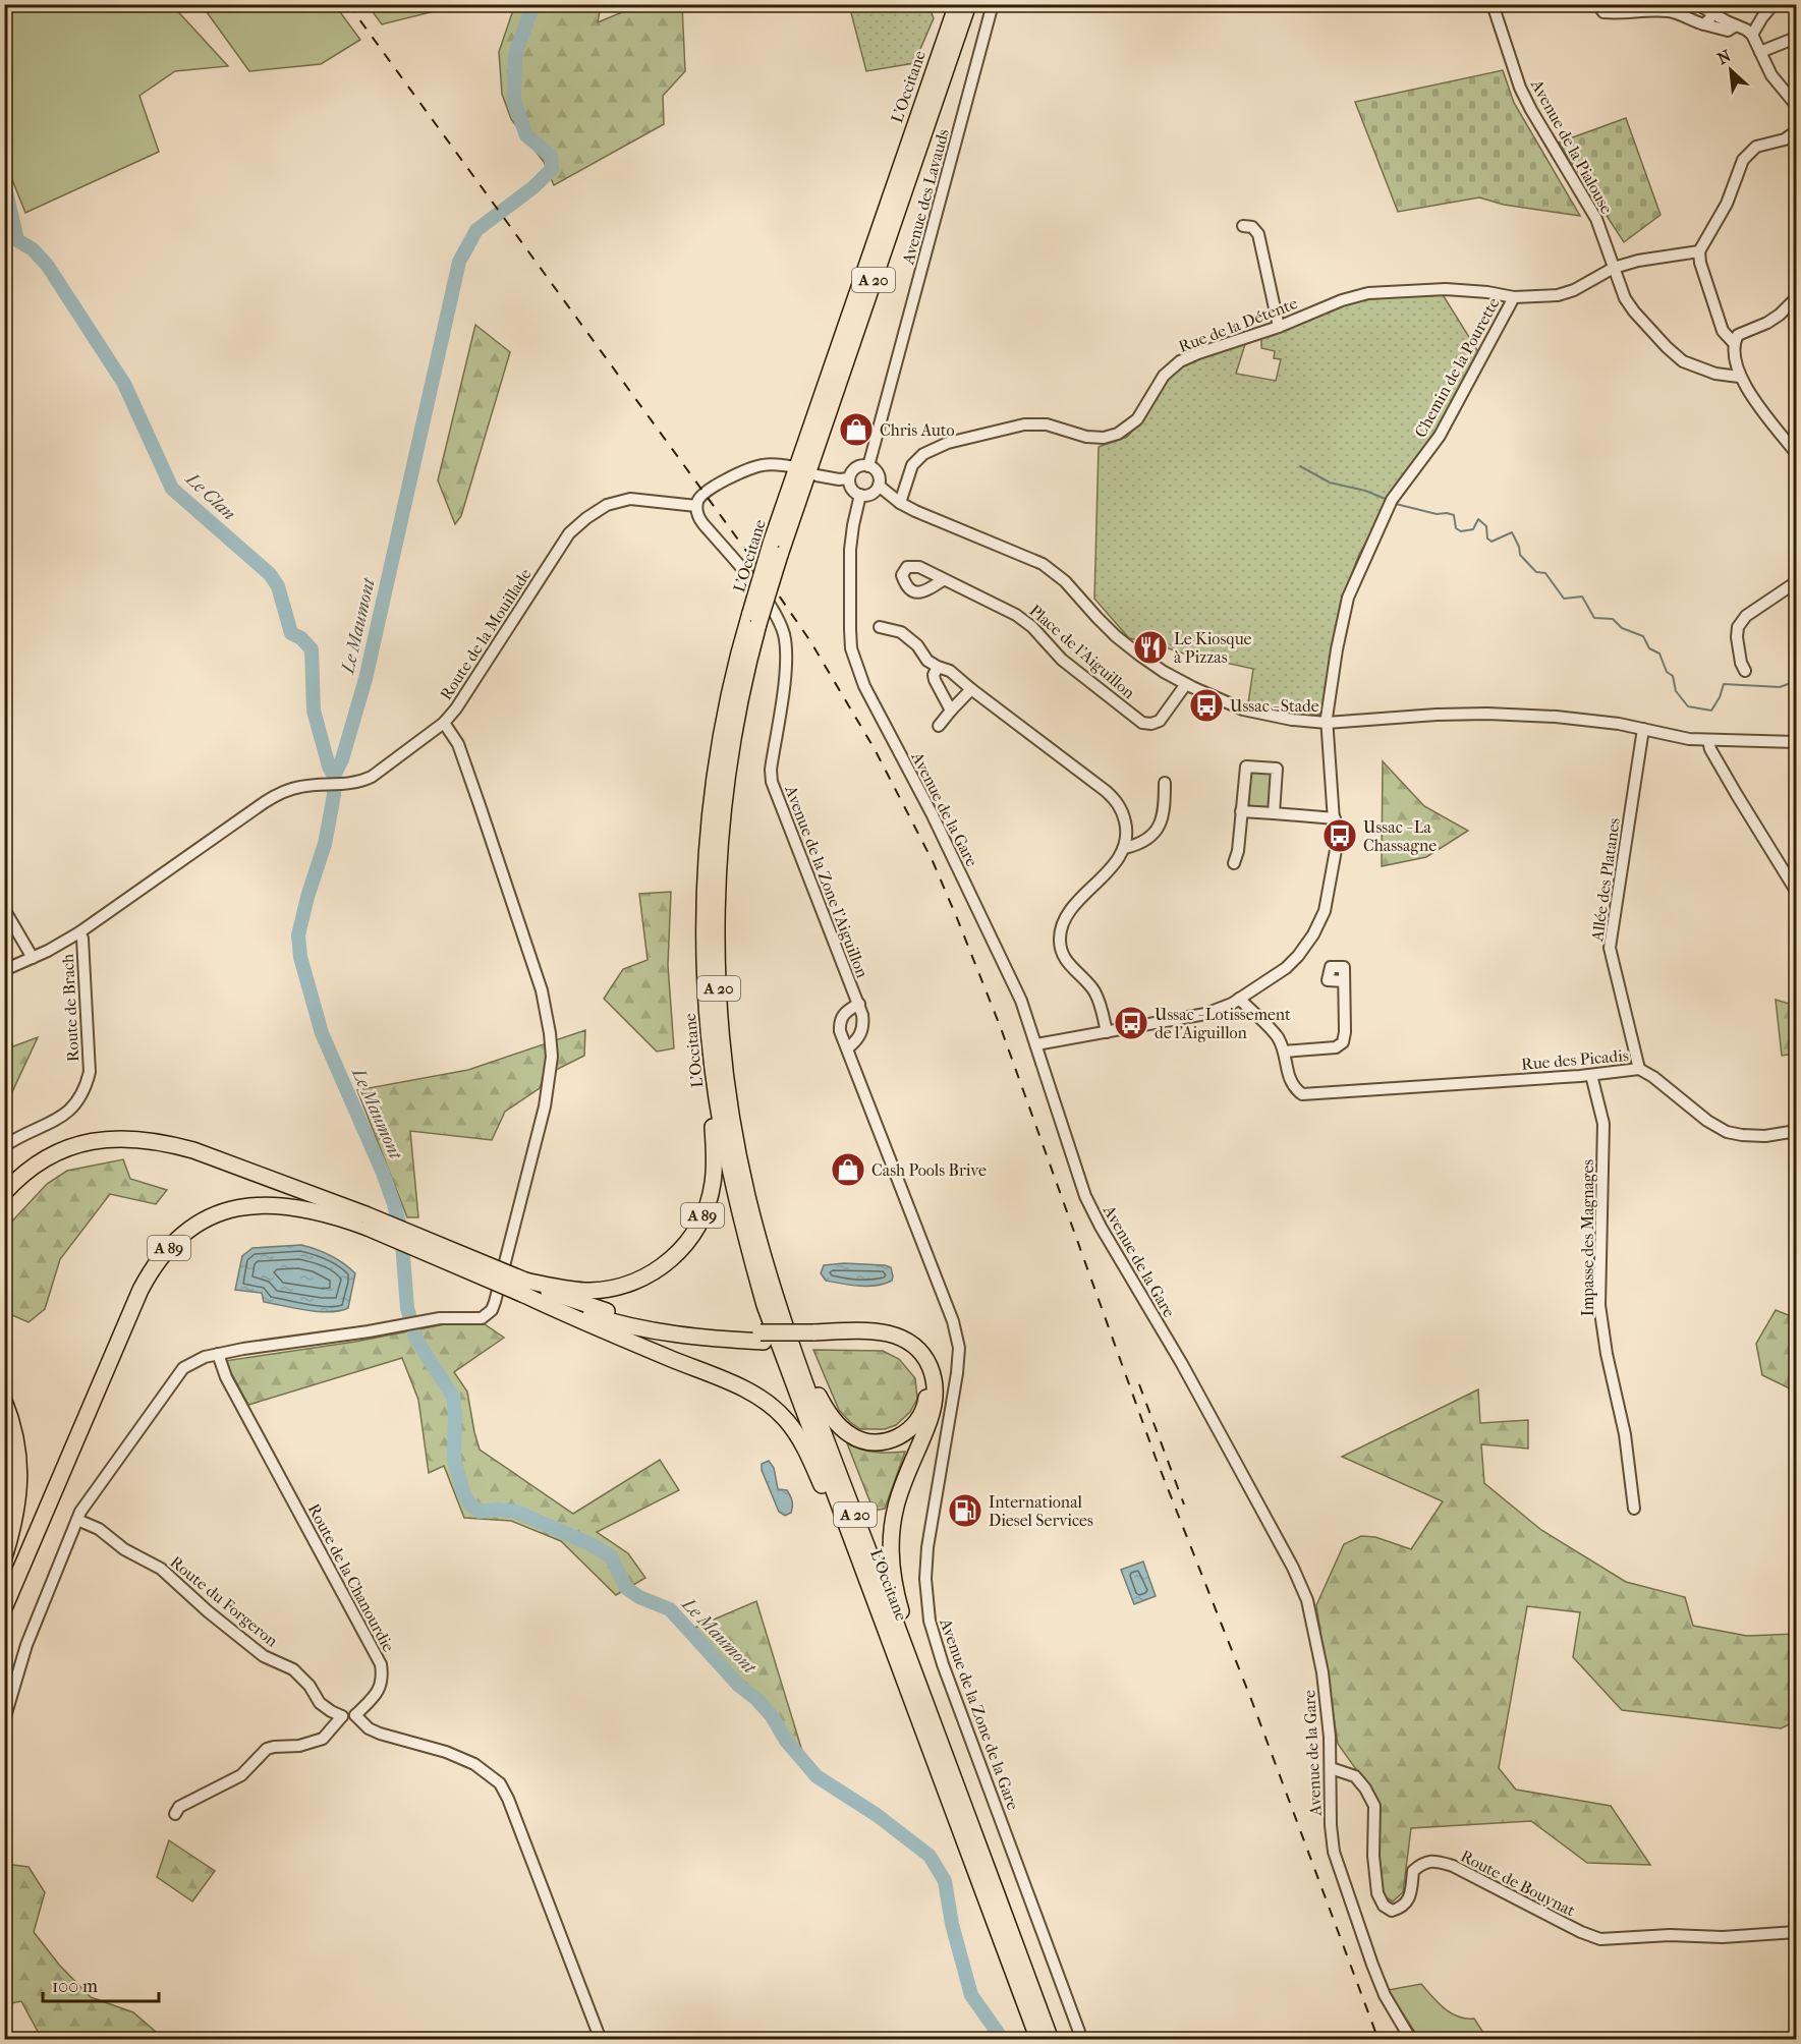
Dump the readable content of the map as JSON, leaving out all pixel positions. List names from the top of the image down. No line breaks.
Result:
{"streets":{"highway":["L'Occitane","A 20","A 89"],"street":["Avenue de la Pialouse","Avenue des Lavauds","Rue de la Détente","Chemin de la Pourette","Route de la Mouillade","Place de l'Aiguillon","Avenue de la Gare","Allée des Platanes","Avenue de la Zone l'Aiguillon","Route de Brach","Rue des Picadis","Impasse des Magnages","Route de la Chanourdie","Route du Forgeron","Avenue de la Zone de la Gare","Route de Bouynat"]},"crossings":[["L'Occitane","A 89"],["Avenue de la Pialouse","Rue de la Détente"],["Avenue des Lavauds","Avenue de la Gare"],["Rue de la Détente","Chemin de la Pourette"],["Chemin de la Pourette","Avenue de la Gare"],["Route de la Mouillade","Avenue de la Zone l'Aiguillon"],["Route de la Mouillade","Route de Brach"],["Avenue de la Gare","Route de Bouynat"],["Allée des Platanes","Rue des Picadis"],["Avenue de la Zone l'Aiguillon","Avenue de la Zone de la Gare"],["Rue des Picadis","Impasse des Magnages"]],"water":["Le Clan","Le Maumont"],"places":{"shop":["Chris Auto","Cash Pools Brive"],"restaurant":["Le Kiosque à Pizzas"],"bus stop":["Ussac - Stade","Ussac - La Chassagne","Ussac - Lotissement de l'Aiguillon"],"fuel station":["International Diesel Services"]},"scale_bar":"100 m","north":"top left"}
